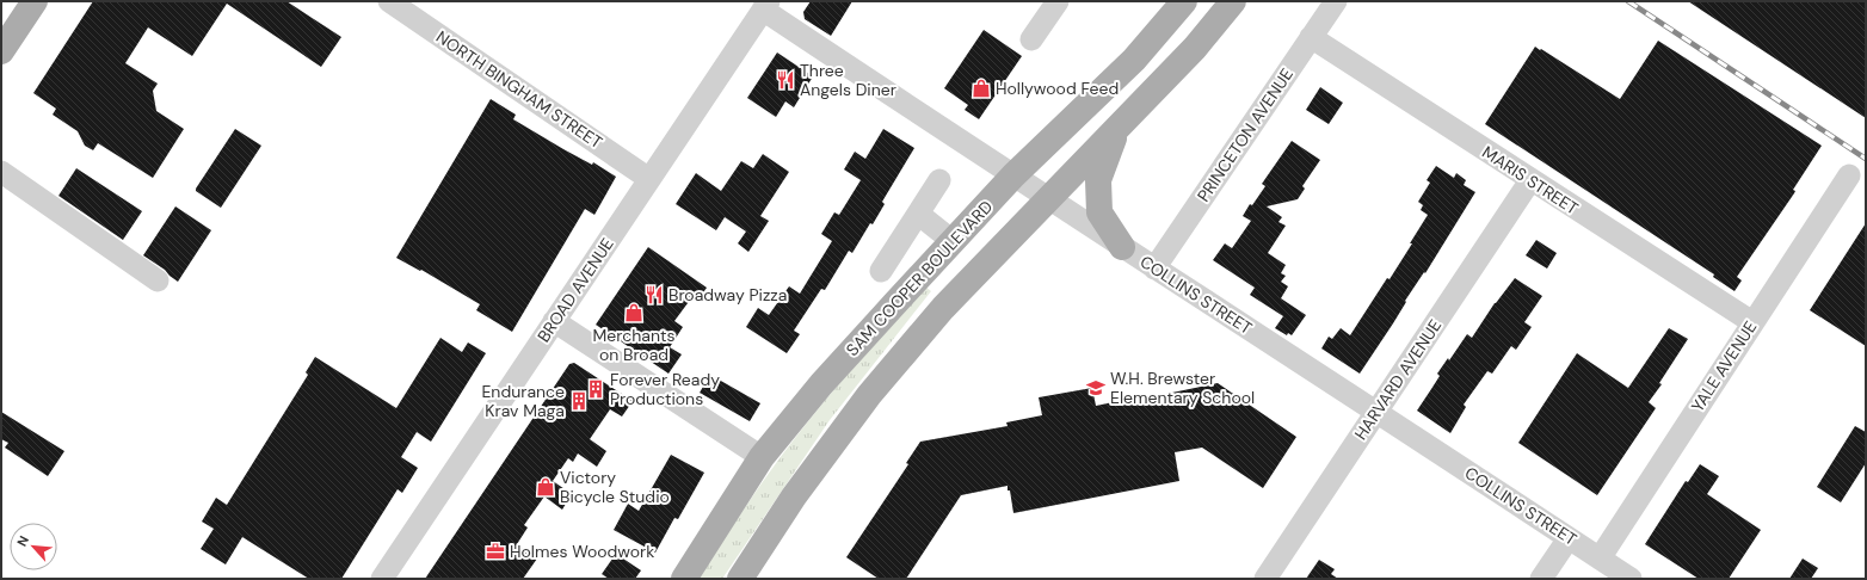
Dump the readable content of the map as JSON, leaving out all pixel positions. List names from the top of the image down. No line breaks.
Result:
{"streets":{"main road":["SAM COOPER BOULEVARD"],"street":["NORTH BINGHAM STREET","PRINCETON AVENUE","MARIS STREET","BROAD AVENUE","COLLINS STREET","YALE AVENUE","HARVARD AVENUE"]},"crossings":[["NORTH BINGHAM STREET","BROAD AVENUE"],["PRINCETON AVENUE","MARIS STREET"],["PRINCETON AVENUE","COLLINS STREET"],["MARIS STREET","YALE AVENUE"],["MARIS STREET","HARVARD AVENUE"],["SAM COOPER BOULEVARD","COLLINS STREET"],["BROAD AVENUE","COLLINS STREET"],["COLLINS STREET","YALE AVENUE"],["COLLINS STREET","HARVARD AVENUE"]],"places":{"restaurant":["Three Angels Diner","Broadway Pizza"],"shop":["Hollywood Feed","Merchants on Broad","Victory Bicycle Studio"],"school or university":["W.H. Brewster Elementary School"],"building":["Forever Ready Productions","Endurance Krav Maga"],"office":["Holmes Woodwork"]},"north":"top left"}
